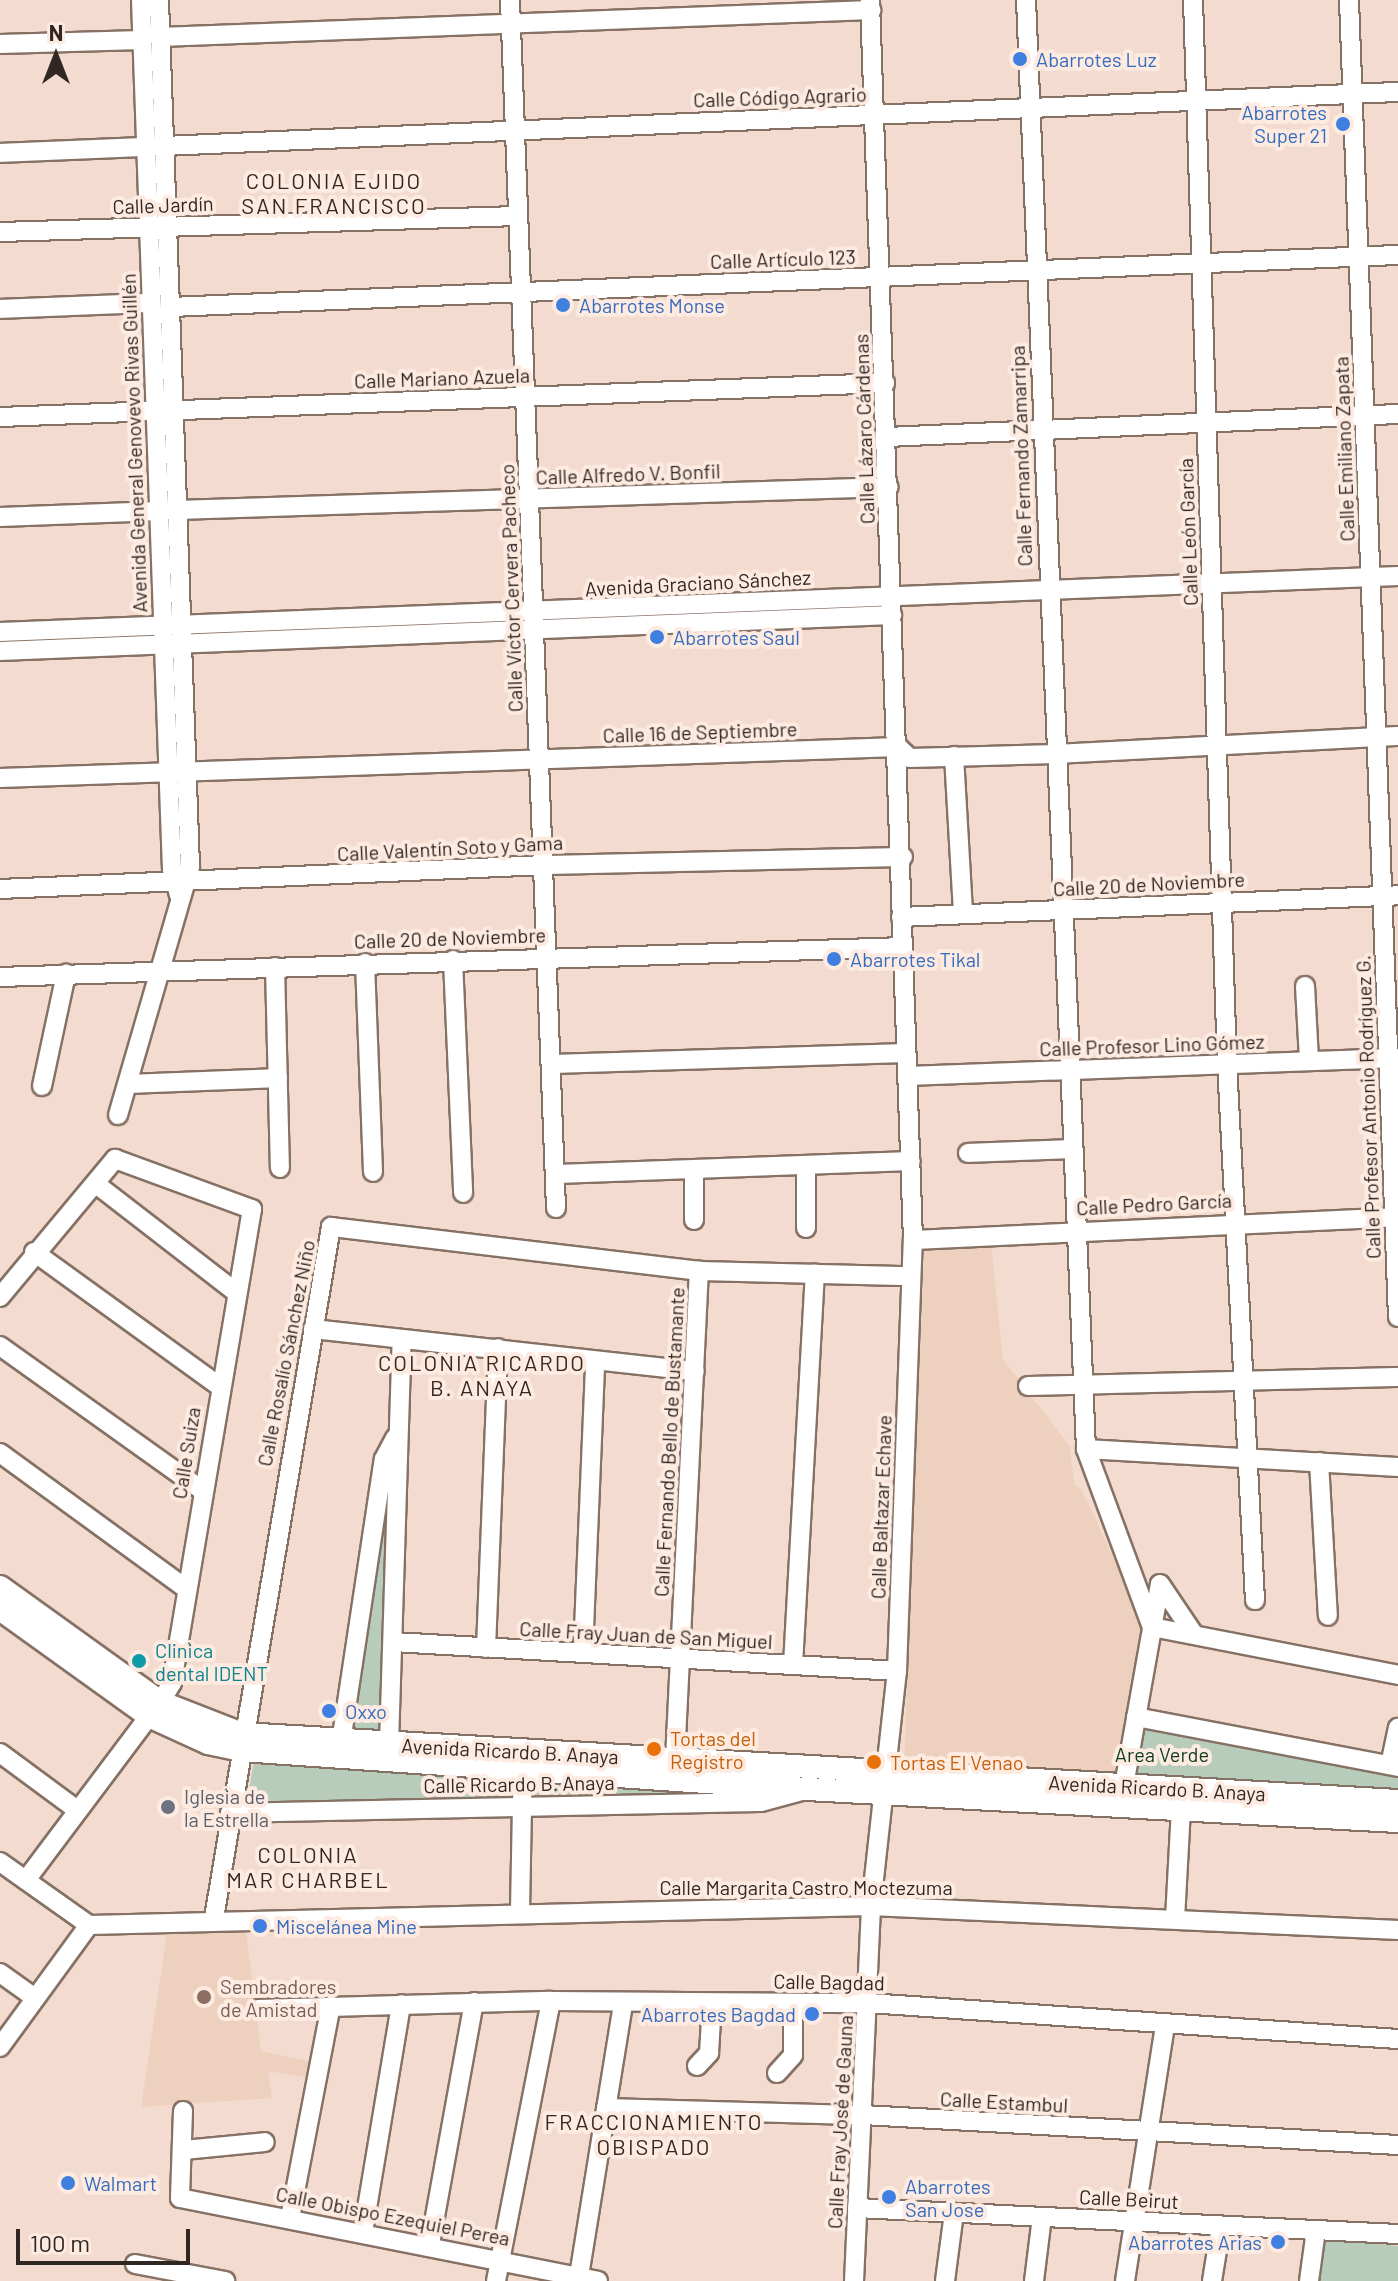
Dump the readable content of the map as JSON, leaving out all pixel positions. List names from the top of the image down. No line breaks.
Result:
{"streets":{"main road":["Avenida Ricardo B. Anaya"],"street":["Calle Código Agrario","Calle Jardín","Calle Artículo 123","Calle Mariano Azuela","Calle Lázaro Cárdenas","Avenida General Genovevo Rivas Guillén","Calle Emiliano Zapata","Calle Fernando Zamarripa","Calle Alfredo V. Bonfil","Calle León García","Avenida Graciano Sánchez","Calle Víctor Cervera Pacheco","Calle 16 de Septiembre","Calle Valentín Soto y Gama","Calle 20 de Noviembre","Calle Profesor Lino Gómez","Calle Profesor Antonio Rodríguez G.","Calle Pedro García","Calle Rosalío Sánchez Niño","Calle Fernando Bello de Bustamante","Calle Suiza","Calle Baltazar Echave","Calle Fray Juan de San Miguel","Calle Ricardo B. Anaya","Calle Margarita Castro Moctezuma","Calle Bagdad","Calle Estambul","Calle Fray José de Gauna","Calle Beirut","Calle Obispo Ezequiel Perea"]},"crossings":[["Calle Código Agrario","Calle Lázaro Cárdenas"],["Calle Código Agrario","Avenida General Genovevo Rivas Guillén"],["Calle Código Agrario","Calle Emiliano Zapata"],["Calle Código Agrario","Calle Fernando Zamarripa"],["Calle Código Agrario","Calle León García"],["Calle Código Agrario","Calle Víctor Cervera Pacheco"],["Calle Jardín","Avenida General Genovevo Rivas Guillén"],["Calle Jardín","Calle Víctor Cervera Pacheco"],["Calle Artículo 123","Calle Lázaro Cárdenas"],["Calle Artículo 123","Avenida General Genovevo Rivas Guillén"],["Calle Artículo 123","Calle Emiliano Zapata"],["Calle Artículo 123","Calle Fernando Zamarripa"],["Calle Artículo 123","Calle León García"],["Calle Artículo 123","Calle Víctor Cervera Pacheco"],["Calle Mariano Azuela","Calle Lázaro Cárdenas"],["Calle Mariano Azuela","Avenida General Genovevo Rivas Guillén"],["Calle Mariano Azuela","Calle Víctor Cervera Pacheco"],["Calle Lázaro Cárdenas","Calle Alfredo V. Bonfil"],["Calle Lázaro Cárdenas","Avenida Graciano Sánchez"],["Calle Lázaro Cárdenas","Calle 16 de Septiembre"],["Calle Lázaro Cárdenas","Calle Valentín Soto y Gama"],["Calle Lázaro Cárdenas","Calle 20 de Noviembre"],["Calle Lázaro Cárdenas","Calle Baltazar Echave"],["Avenida General Genovevo Rivas Guillén","Calle Alfredo V. Bonfil"],["Avenida General Genovevo Rivas Guillén","Avenida Graciano Sánchez"],["Avenida General Genovevo Rivas Guillén","Calle 16 de Septiembre"],["Avenida General Genovevo Rivas Guillén","Calle Valentín Soto y Gama"],["Avenida General Genovevo Rivas Guillén","Calle 20 de Noviembre"],["Calle Emiliano Zapata","Avenida Graciano Sánchez"],["Calle Emiliano Zapata","Calle 16 de Septiembre"],["Calle Emiliano Zapata","Calle 20 de Noviembre"],["Calle Emiliano Zapata","Calle Profesor Antonio Rodríguez G."],["Calle Fernando Zamarripa","Avenida Graciano Sánchez"],["Calle Fernando Zamarripa","Calle 16 de Septiembre"],["Calle Fernando Zamarripa","Calle 20 de Noviembre"],["Calle Fernando Zamarripa","Calle Profesor Lino Gómez"],["Calle Fernando Zamarripa","Calle Pedro García"],["Calle Alfredo V. Bonfil","Calle Víctor Cervera Pacheco"],["Calle León García","Avenida Graciano Sánchez"],["Calle León García","Calle 16 de Septiembre"],["Calle León García","Calle 20 de Noviembre"],["Calle León García","Calle Profesor Lino Gómez"],["Calle León García","Calle Pedro García"],["Avenida Graciano Sánchez","Calle Víctor Cervera Pacheco"],["Calle Víctor Cervera Pacheco","Calle 16 de Septiembre"],["Calle Víctor Cervera Pacheco","Calle Valentín Soto y Gama"],["Calle Víctor Cervera Pacheco","Calle 20 de Noviembre"],["Calle 20 de Noviembre","Calle Profesor Antonio Rodríguez G."],["Calle Profesor Lino Gómez","Calle Profesor Antonio Rodríguez G."],["Calle Profesor Lino Gómez","Calle Baltazar Echave"],["Calle Profesor Antonio Rodríguez G.","Calle Pedro García"],["Calle Pedro García","Calle Baltazar Echave"],["Calle Rosalío Sánchez Niño","Calle Fernando Bello de Bustamante"],["Calle Rosalío Sánchez Niño","Calle Baltazar Echave"],["Calle Rosalío Sánchez Niño","Avenida Ricardo B. Anaya"],["Calle Rosalío Sánchez Niño","Calle Ricardo B. Anaya"],["Calle Rosalío Sánchez Niño","Calle Margarita Castro Moctezuma"],["Calle Fernando Bello de Bustamante","Calle Fray Juan de San Miguel"],["Calle Fernando Bello de Bustamante","Avenida Ricardo B. Anaya"],["Calle Suiza","Avenida Ricardo B. Anaya"],["Calle Baltazar Echave","Calle Fray Juan de San Miguel"],["Calle Baltazar Echave","Avenida Ricardo B. Anaya"],["Calle Baltazar Echave","Calle Fray José de Gauna"],["Avenida Ricardo B. Anaya","Calle Ricardo B. Anaya"],["Avenida Ricardo B. Anaya","Calle Fray José de Gauna"],["Calle Margarita Castro Moctezuma","Calle Fray José de Gauna"],["Calle Bagdad","Calle Fray José de Gauna"],["Calle Estambul","Calle Fray José de Gauna"],["Calle Fray José de Gauna","Calle Beirut"]],"districts":["COLONIA EJIDO SAN FRANCISCO","COLONIA RICARDO B. ANAYA","COLONIA MAR CHARBEL","FRACCIONAMIENTO OBISPADO"],"parks":["Area Verde"],"places":["Abarrotes Luz","Abarrotes Super 21","Abarrotes Monse","Abarrotes Saul","Abarrotes Tikal","Clinica dental IDENT","Oxxo","Tortas del Registro","Tortas El Venao","Iglesia de la Estrella","Miscelánea Mine","Sembradores de Amistad","Abarrotes Bagdad","Walmart","Abarrotes San Jose","Abarrotes Arias"],"scale_bar":"100 m","north":"top"}
